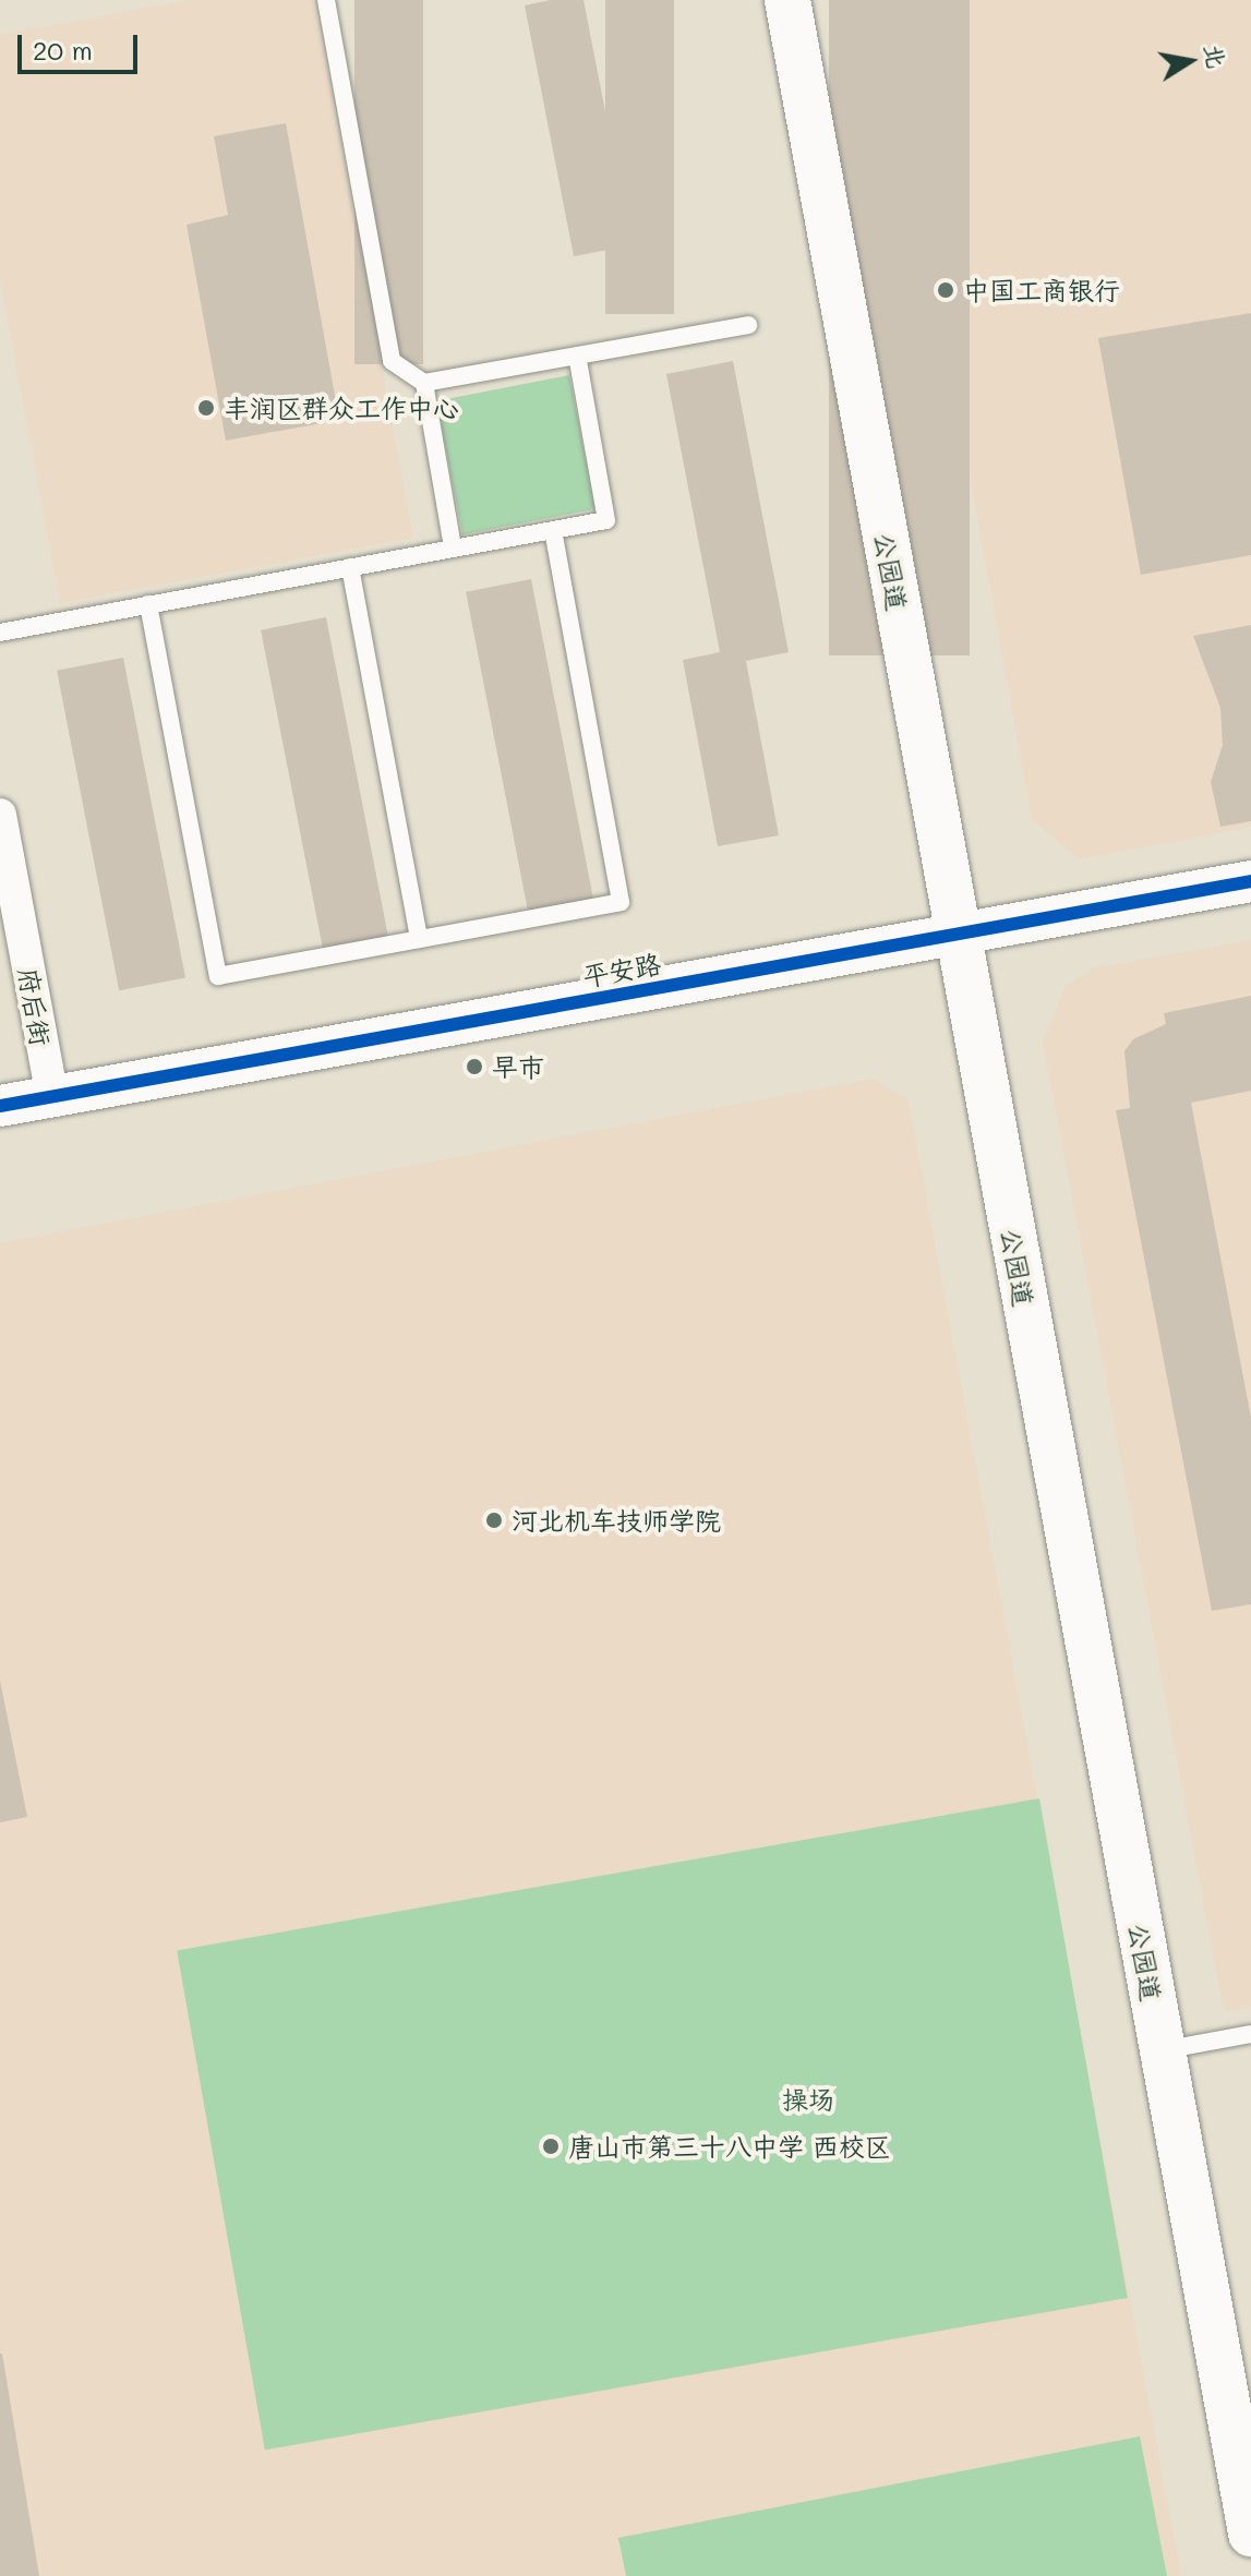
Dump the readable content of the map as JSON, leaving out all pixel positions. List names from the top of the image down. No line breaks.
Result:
{"streets":{"main road":["公园道"],"street":["平安路","府后街"]},"crossings":[["公园道","平安路"],["平安路","府后街"]],"parks":["操场"],"places":["中国工商银行","丰润区群众工作中心","早市","河北机车技师学院","唐山市第三十八中学 西校区"],"scale_bar":"20 m","north":"right"}
